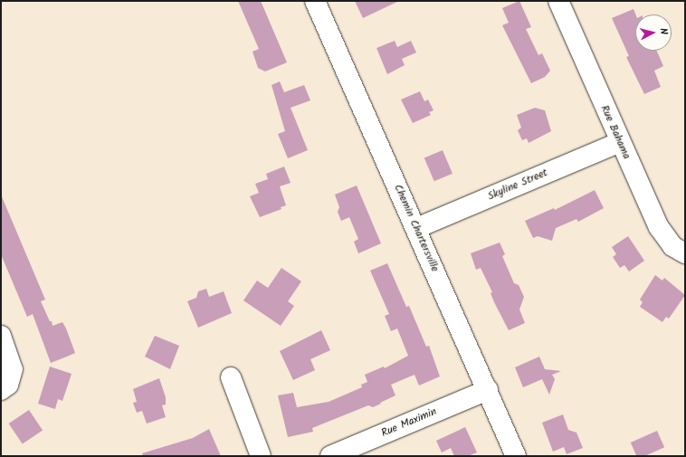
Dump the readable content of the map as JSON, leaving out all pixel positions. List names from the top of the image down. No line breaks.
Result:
{"streets":{"street":["Rue Bahama","Skyline Street","Chemin Chartersville","Rue Maximin"]},"crossings":[["Rue Bahama","Skyline Street"],["Skyline Street","Chemin Chartersville"],["Chemin Chartersville","Rue Maximin"]],"north":"right"}
